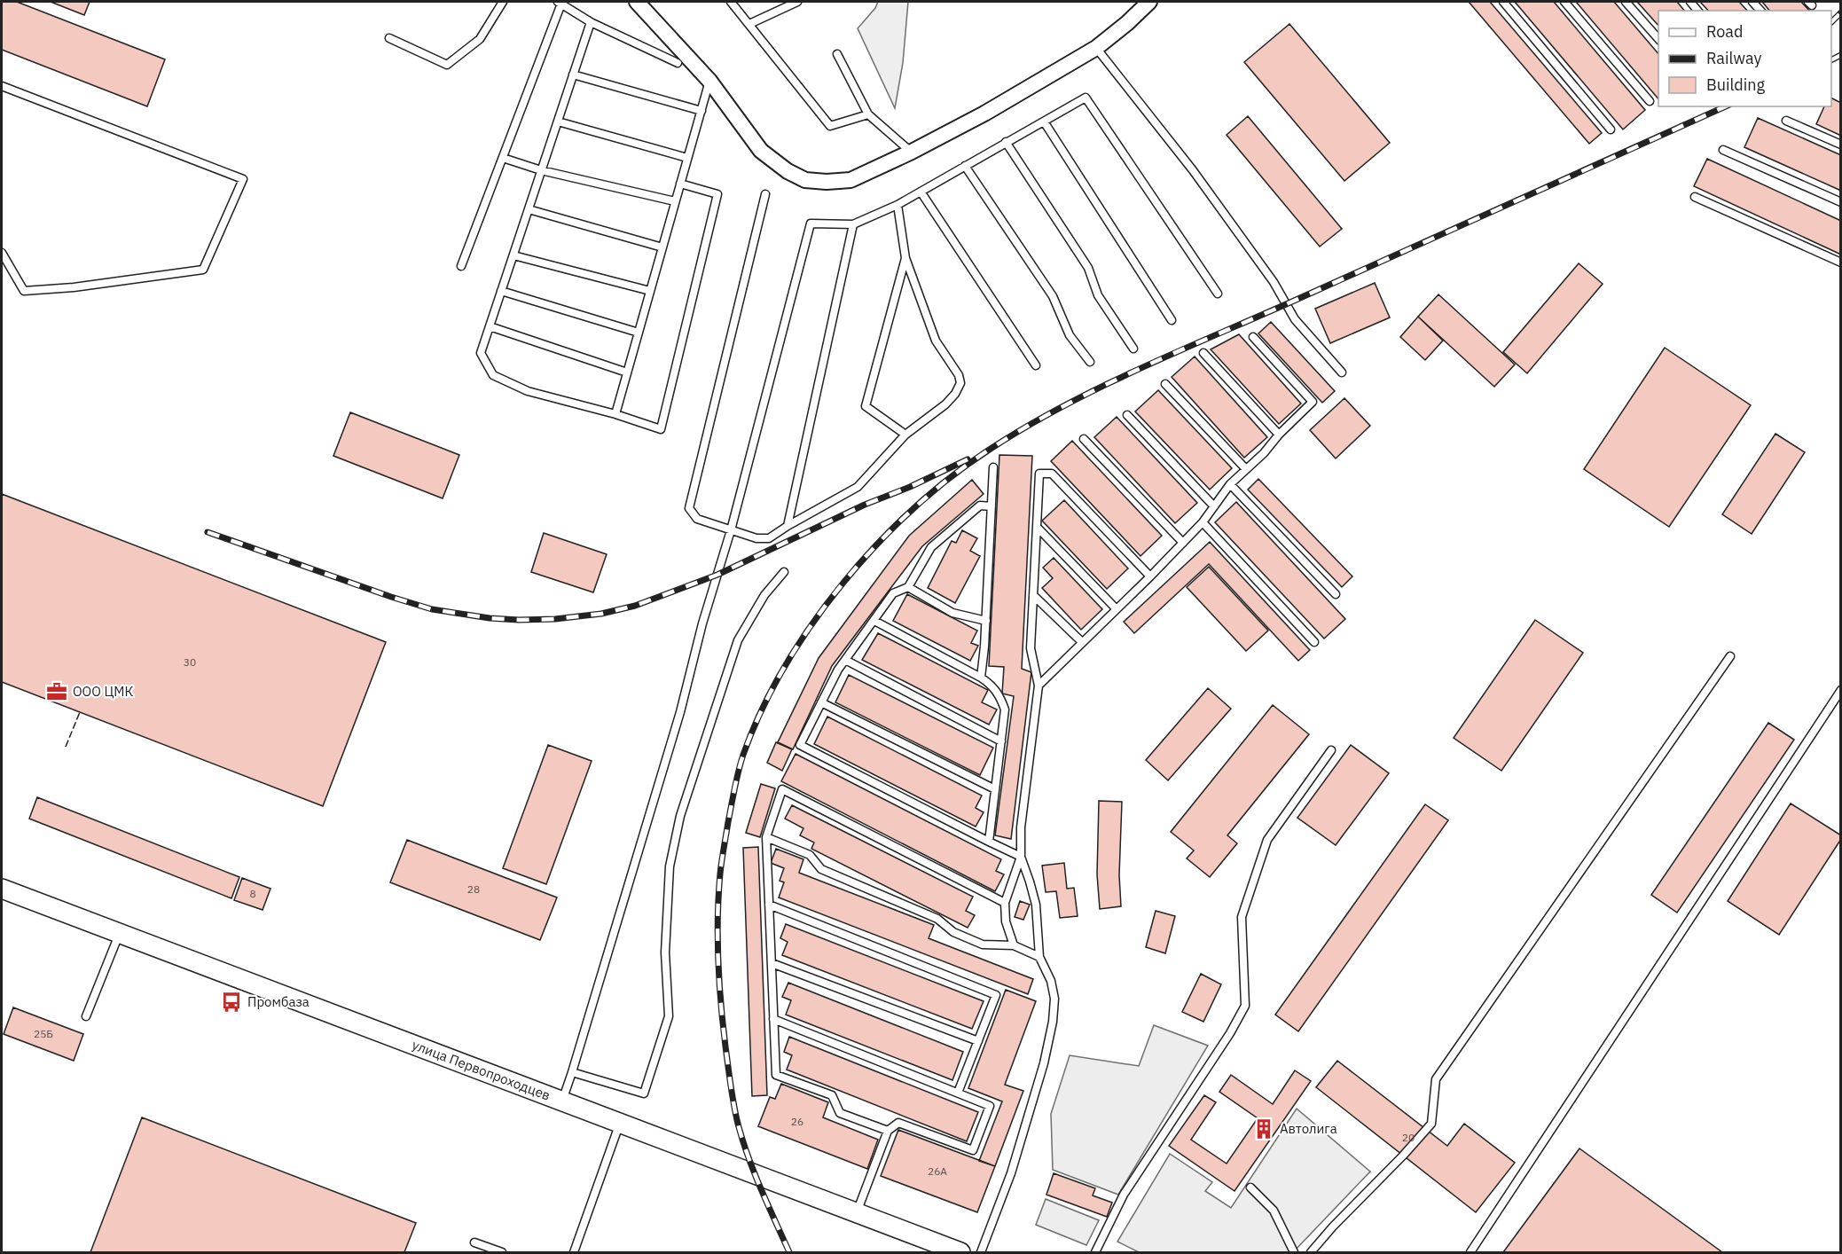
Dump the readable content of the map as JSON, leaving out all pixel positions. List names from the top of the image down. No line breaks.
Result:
{"streets":{"street":["улица Первопроходцев"]},"places":{"office":["ООО ЦМК"],"bus stop":["Промбаза"],"building":["Автолига"]},"house_numbers":["30","28","8","25Б","26","20","26А"],"legend":["Road","Railway","Building"]}
